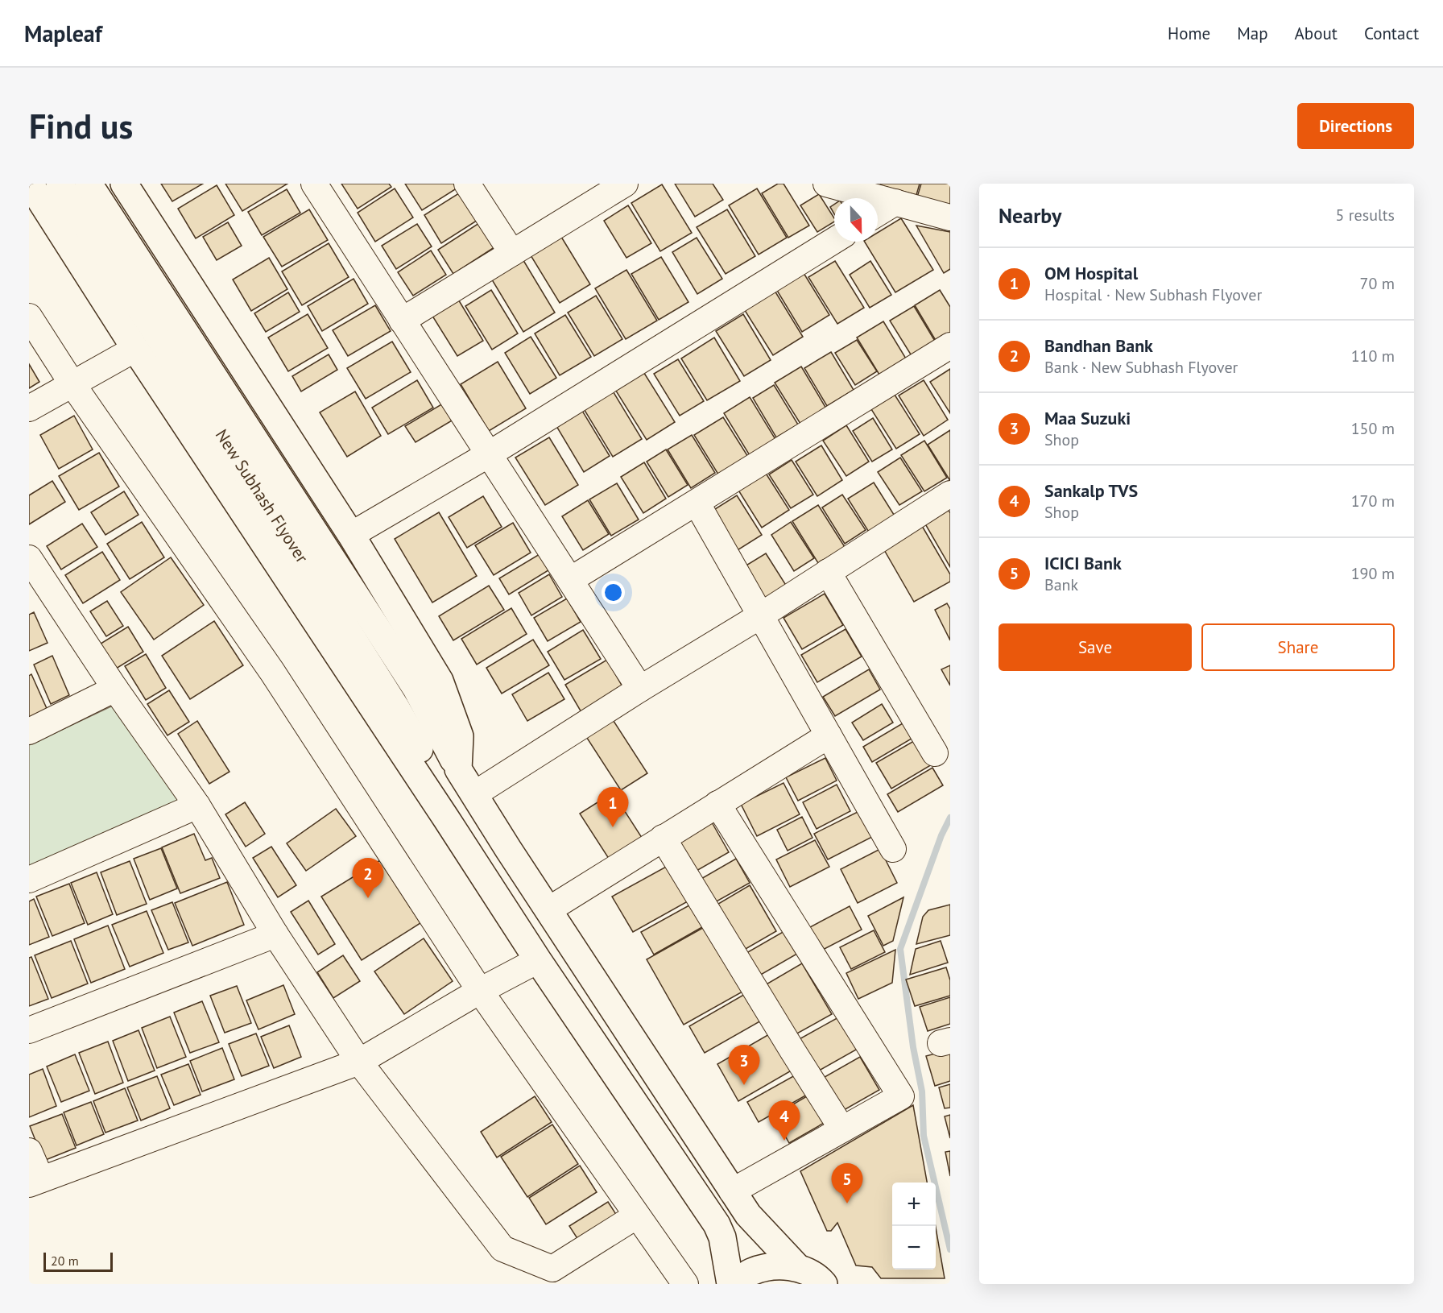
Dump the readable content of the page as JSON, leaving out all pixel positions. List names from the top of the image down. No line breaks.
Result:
{"streets":{"main road":["New Subhash Flyover"]},"scale_bar":"20 m","north":"bottom","page":{"header":"Mapleaf","nav":["Home","Map","About","Contact"],"buttons":["Directions",["Save","Share"]],"title":"Find us","heading":["Nearby","5 results"],"list":[{"mark":"1","name":"OM Hospital","note":"Hospital · New Subhash Flyover","value":"70 m"},{"mark":"2","name":"Bandhan Bank","note":"Bank · New Subhash Flyover","value":"110 m"},{"mark":"3","name":"Maa Suzuki","note":"Shop","value":"150 m"},{"mark":"4","name":"Sankalp TVS","note":"Shop","value":"170 m"},{"mark":"5","name":"ICICI Bank","note":"Bank","value":"190 m"}],"pins":["1","2","3","4","5"],"map_buttons":["+","−"],"scale":"20 m"}}
